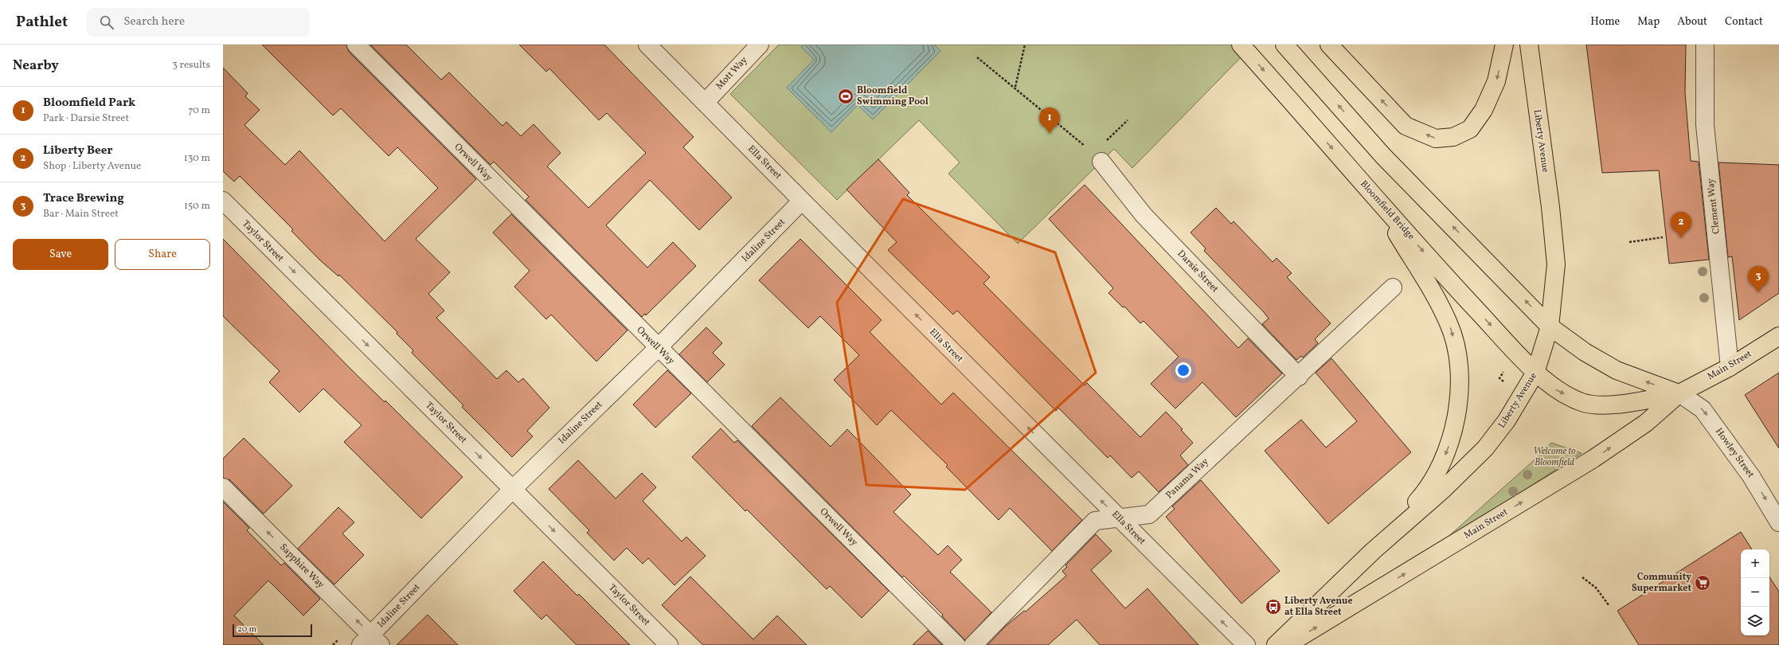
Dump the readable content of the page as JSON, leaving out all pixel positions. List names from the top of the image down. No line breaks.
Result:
{"streets":{"main road":["Liberty Avenue","Bloomfield Bridge","Main Street"],"street":["Mott Way","Orwell Way","Ella Street","Clement Way","Idaline Street","Taylor Street","Darsie Street","Howley Street","Panama Way","Sapphire Way"]},"crossings":[["Mott Way","Ella Street"],["Liberty Avenue","Bloomfield Bridge"],["Liberty Avenue","Main Street"],["Orwell Way","Idaline Street"],["Ella Street","Idaline Street"],["Ella Street","Panama Way"],["Clement Way","Main Street"],["Bloomfield Bridge","Main Street"],["Idaline Street","Taylor Street"],["Idaline Street","Sapphire Way"],["Darsie Street","Panama Way"],["Main Street","Howley Street"]],"one_way":["Ella Street","Taylor Street","Main Street","Howley Street","Sapphire Way"],"parks":["Welcome to Bloomfield"],"places":{"sports":["Bloomfield Swimming Pool"],"supermarket":["Community Supermarket"],"bus stop":["Liberty Avenue at Ella Street"]},"scale_bar":"20 m","page":{"header":"Pathlet","search":"Search here","nav":["Home","Map","About","Contact"],"heading":["Nearby","3 results"],"list":[{"mark":"1","name":"Bloomfield Park","note":"Park · Darsie Street","value":"70 m"},{"mark":"2","name":"Liberty Beer","note":"Shop · Liberty Avenue","value":"130 m"},{"mark":"3","name":"Trace Brewing","note":"Bar · Main Street","value":"150 m"}],"pins":["1","2","3"],"buttons":["Save","Share"],"map_buttons":["+","−"],"scale":"20 m"}}
